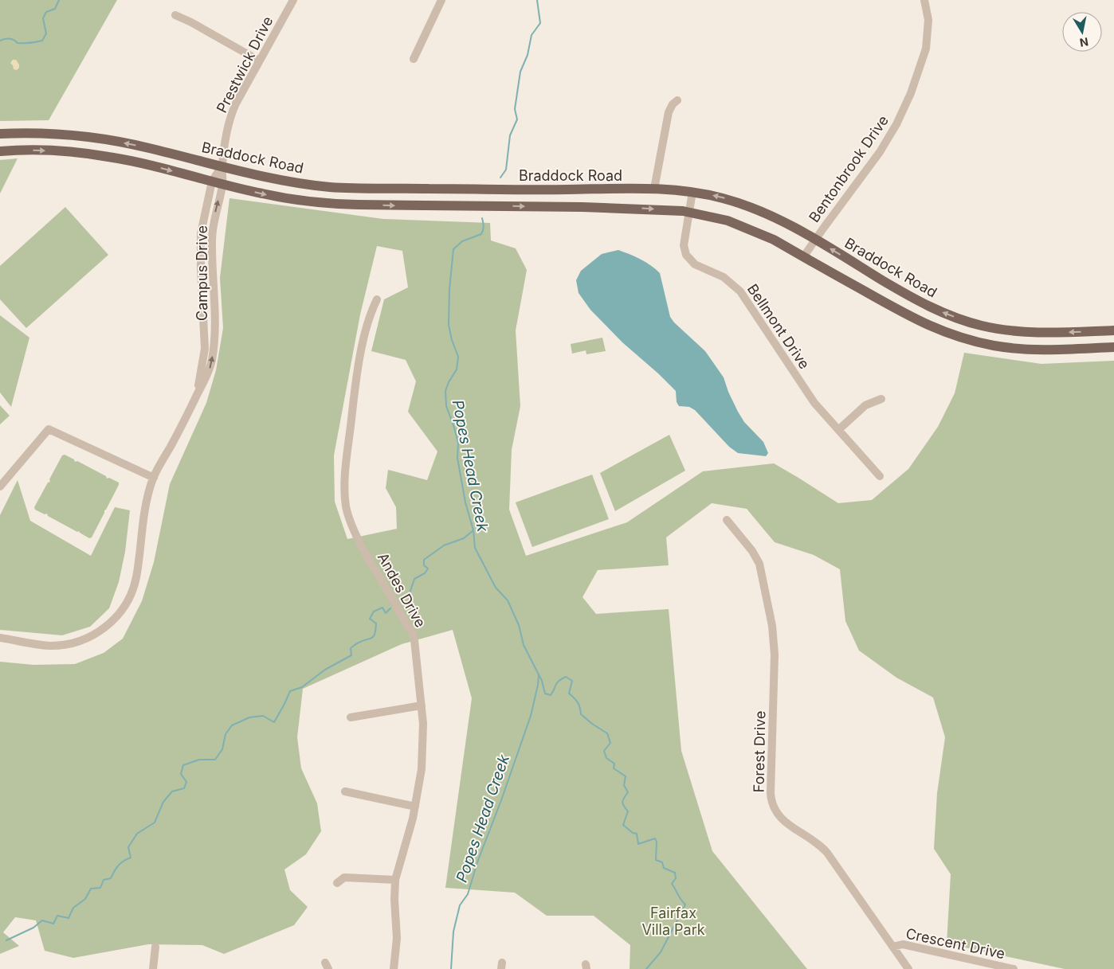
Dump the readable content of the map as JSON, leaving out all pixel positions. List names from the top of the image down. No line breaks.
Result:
{"streets":{"main road":["Braddock Road"],"street":["Prestwick Drive","Bentonbrook Drive","Campus Drive","Bellmont Drive","Andes Drive","Forest Drive","Crescent Drive"]},"crossings":[["Prestwick Drive","Braddock Road"],["Prestwick Drive","Campus Drive"],["Braddock Road","Bentonbrook Drive"],["Braddock Road","Campus Drive"],["Braddock Road","Bellmont Drive"],["Forest Drive","Crescent Drive"]],"water":["Popes Head Creek"],"parks":["Fairfax Villa Park"],"north":"bottom"}
